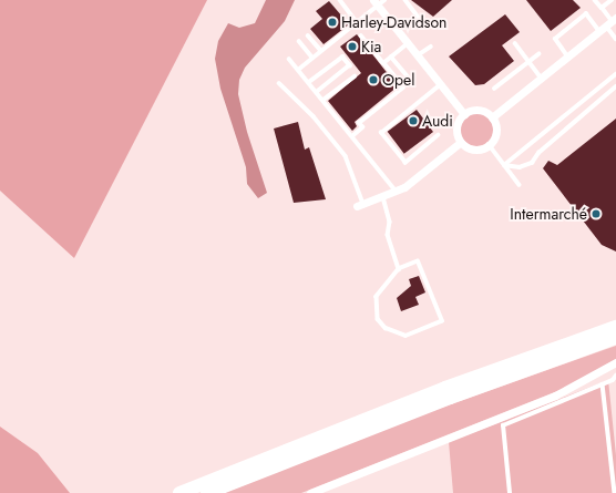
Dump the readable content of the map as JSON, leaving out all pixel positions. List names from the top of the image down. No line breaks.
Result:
{"places":["Harley-Davidson","Kia","Opel","Audi","Intermarché"]}
